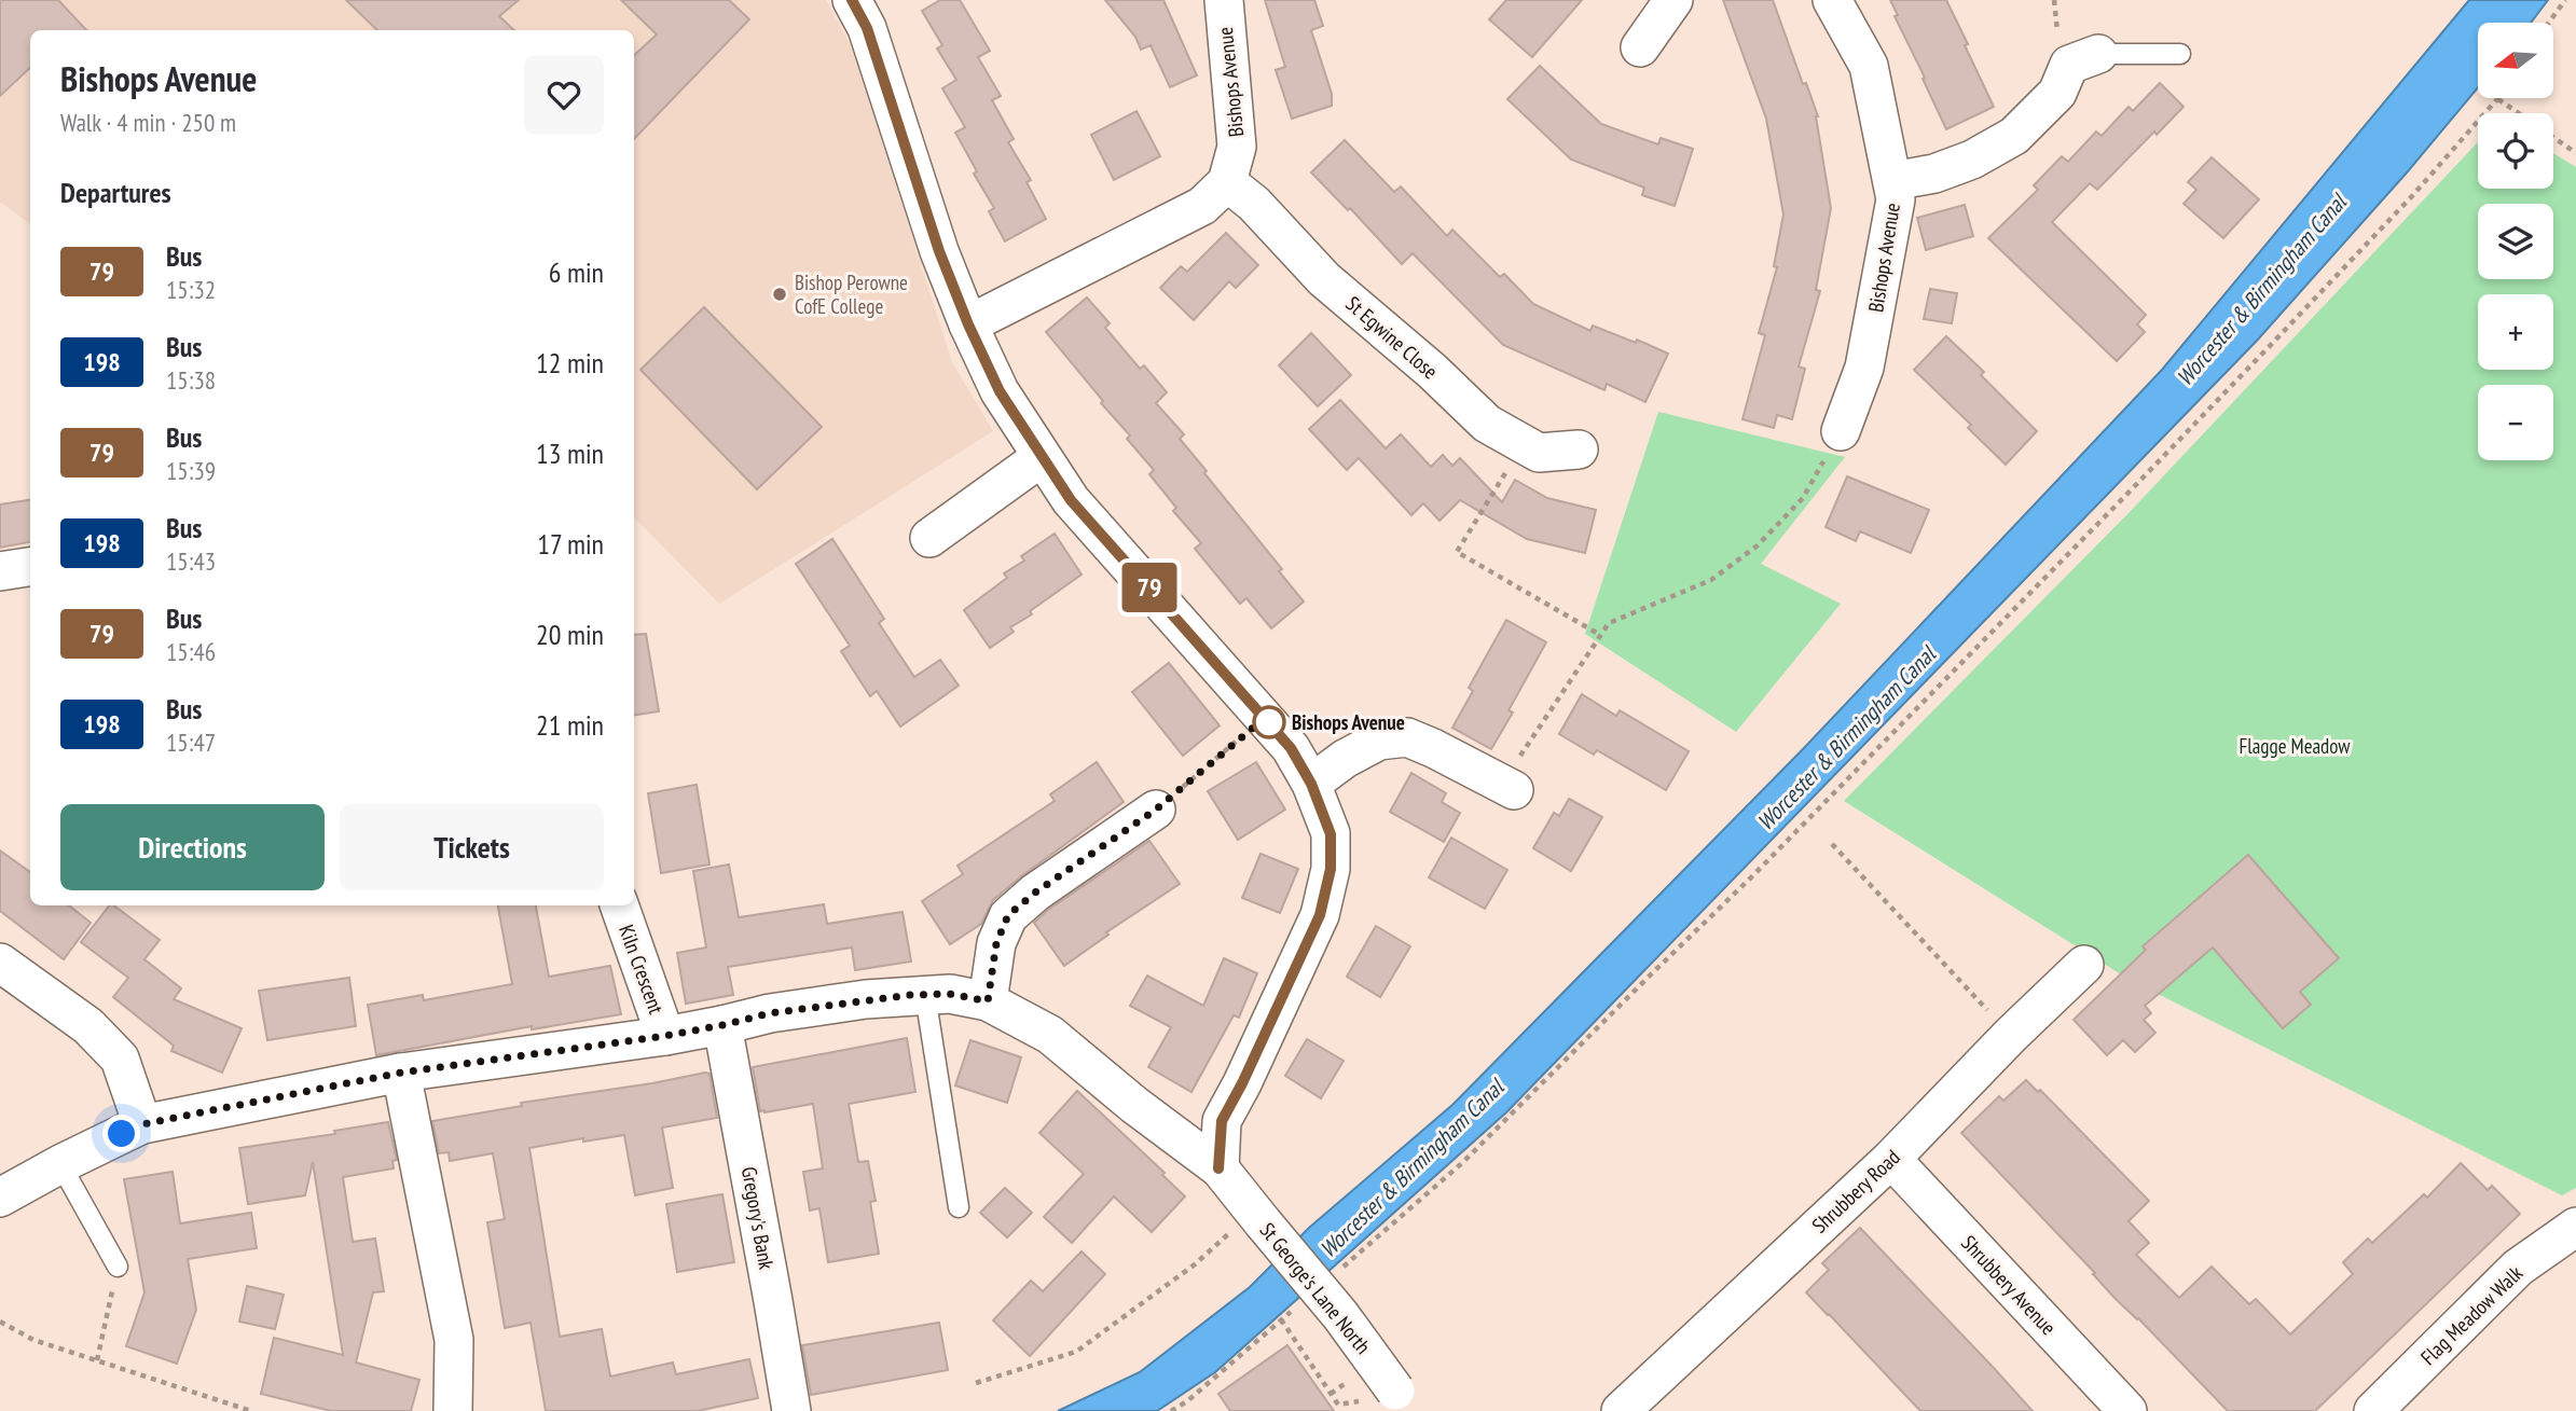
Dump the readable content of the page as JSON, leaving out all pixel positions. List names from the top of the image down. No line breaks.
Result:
{"streets":{"street":["Bishops Avenue","St Egwine Close","Kiln Crescent","Shrubbery Road","Gregory's Bank","Shrubbery Avenue","St George's Lane North","Flag Meadow Walk"]},"crossings":[["Bishops Avenue","St Egwine Close"],["Shrubbery Road","Shrubbery Avenue"]],"water":["Worcester & Birmingham Canal"],"parks":["Flagge Meadow"],"places":["Bishop Perowne CofE College","Bishops Avenue"],"lines":["bus line 79"],"north":"left","page":{"on_map":"79","map_buttons":["+","−"],"heading":[["Bishops Avenue","Walk · 4 min · 250 m"],"Departures"],"list":[{"mark":"79","name":"Bus","note":"15:32","value":"6 min"},{"mark":"198","name":"Bus","note":"15:38","value":"12 min"},{"mark":"79","name":"Bus","note":"15:39","value":"13 min"},{"mark":"198","name":"Bus","note":"15:43","value":"17 min"},{"mark":"79","name":"Bus","note":"15:46","value":"20 min"},{"mark":"198","name":"Bus","note":"15:47","value":"21 min"}],"buttons":["Directions","Tickets"]}}
